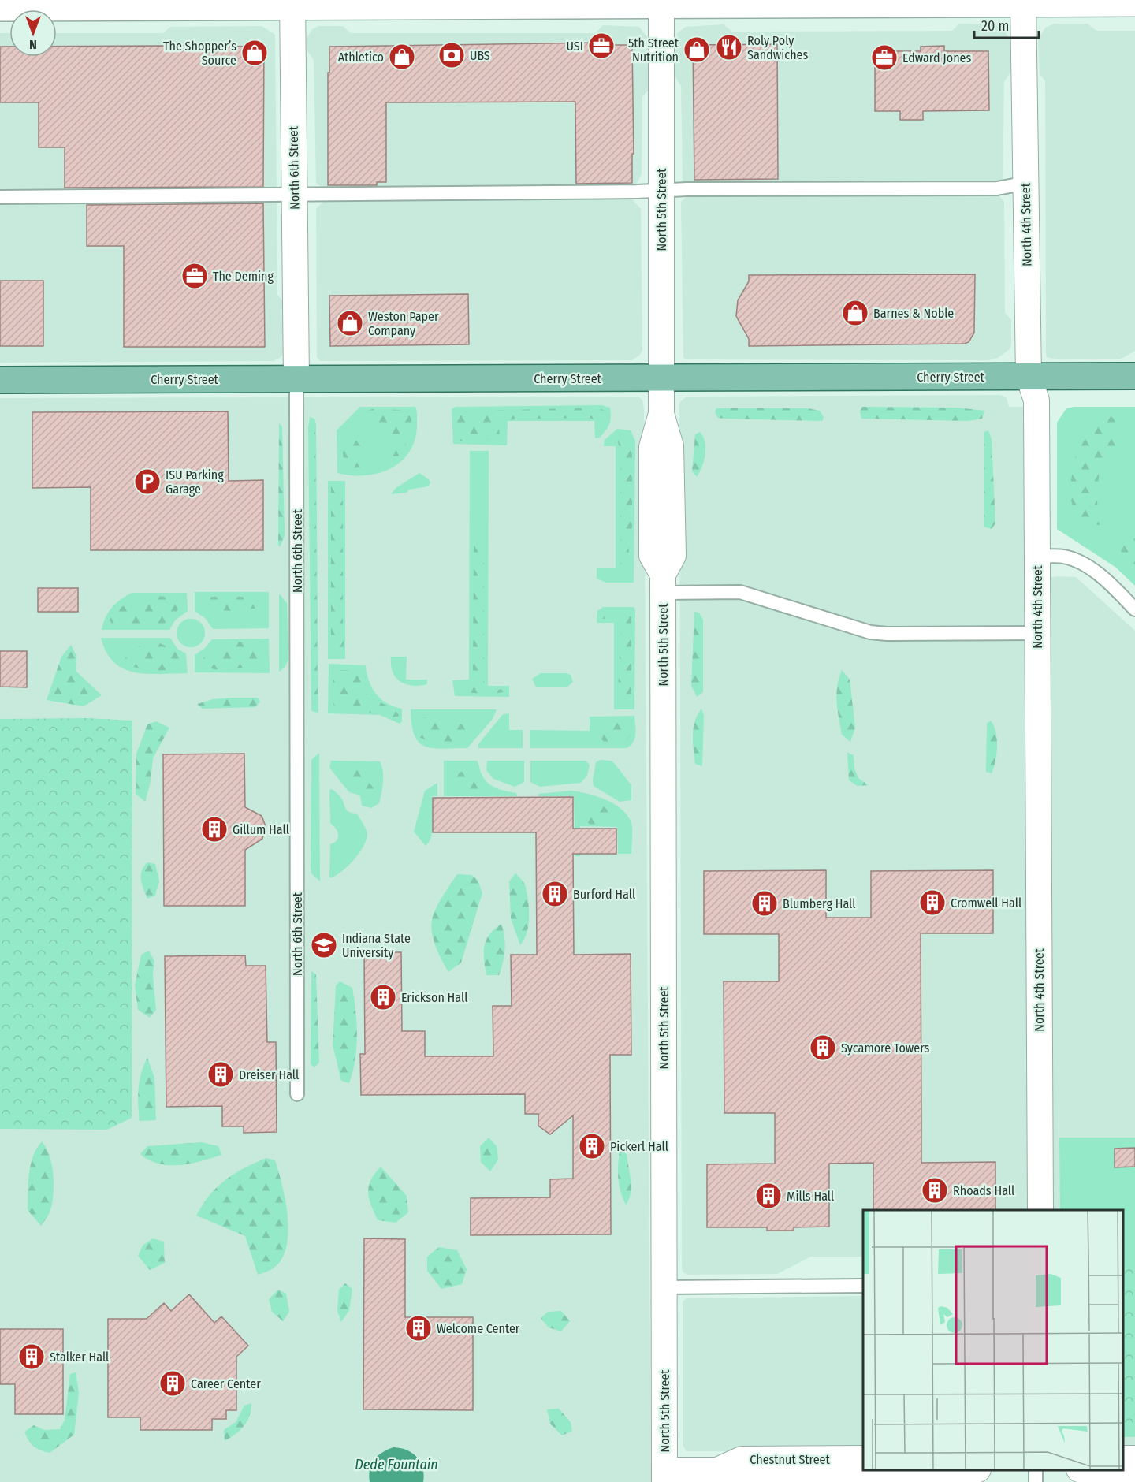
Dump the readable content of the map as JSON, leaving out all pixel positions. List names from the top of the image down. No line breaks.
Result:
{"streets":{"main road":["Cherry Street"],"street":["North 6th Street","North 5th Street","North 4th Street","Chestnut Street"]},"crossings":[["North 6th Street","Cherry Street"],["North 5th Street","Cherry Street"],["North 5th Street","Chestnut Street"],["North 4th Street","Cherry Street"]],"water":["Dede Fountain"],"places":{"office":["USI","Edward Jones","The Deming"],"restaurant":["Roly Poly Sandwiches"],"shop":["5th Street Nutrition","The Shopper’s Source","Athletico","Barnes & Noble","Weston Paper Company"],"bank":["UBS"],"parking":["ISU Parking Garage"],"building":["Gillum Hall","Burford Hall","Cromwell Hall","Blumberg Hall","Erickson Hall","Sycamore Towers","Dreiser Hall","Pickerl Hall","Rhoads Hall","Mills Hall","Welcome Center","Stalker Hall","Career Center"],"school or university":["Indiana State University"]},"scale_bar":"20 m","north":"bottom"}
